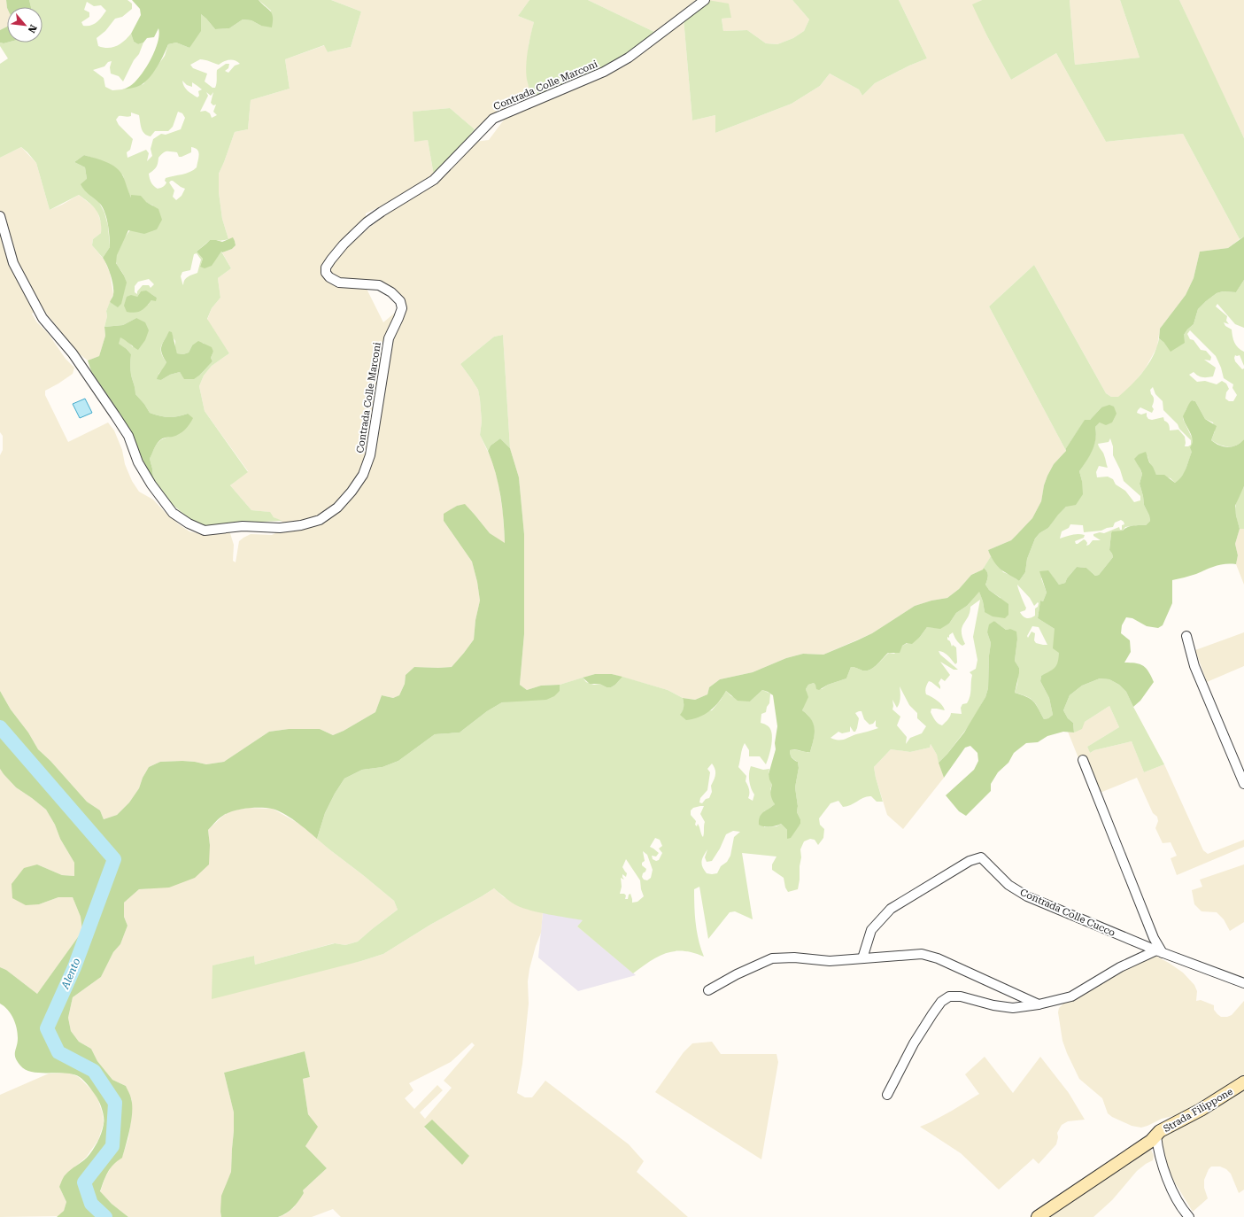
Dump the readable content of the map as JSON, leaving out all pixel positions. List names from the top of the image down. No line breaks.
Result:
{"streets":{"street":["Contrada Colle Marconi","Contrada Colle Cucco","Strada Filippone"]},"water":["Alento"],"north":"bottom right"}
